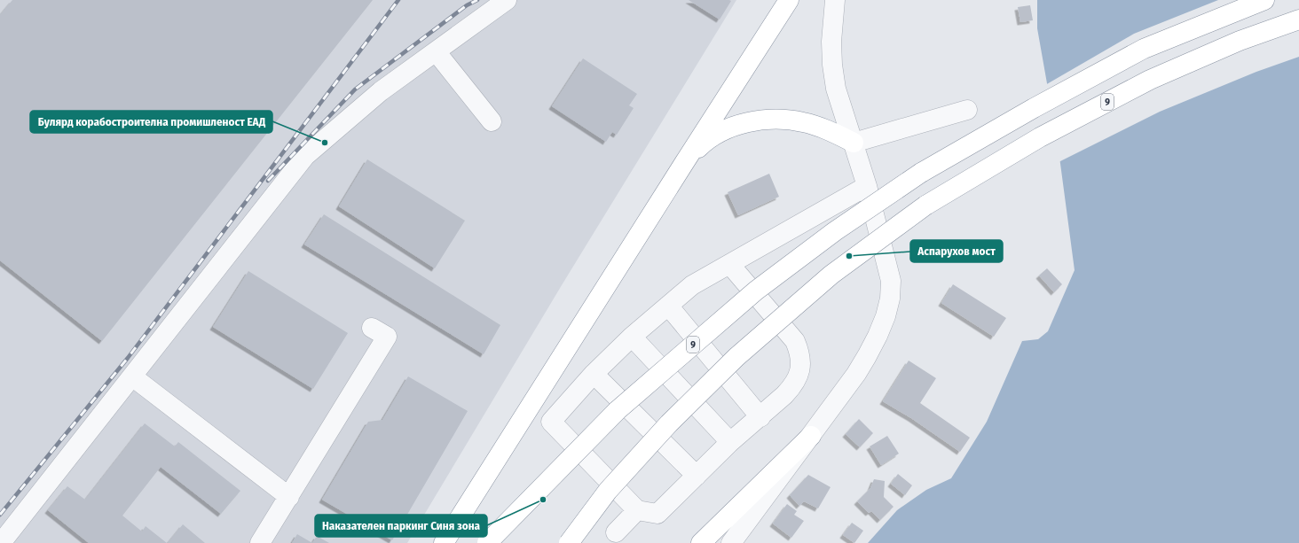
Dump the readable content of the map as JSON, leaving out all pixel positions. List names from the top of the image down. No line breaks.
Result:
{"streets":{"highway":["9"]},"places":["Булярд корабостроителна промишленост ЕАД","Аспарухов мост","Наказателен паркинг Синя зона"]}
